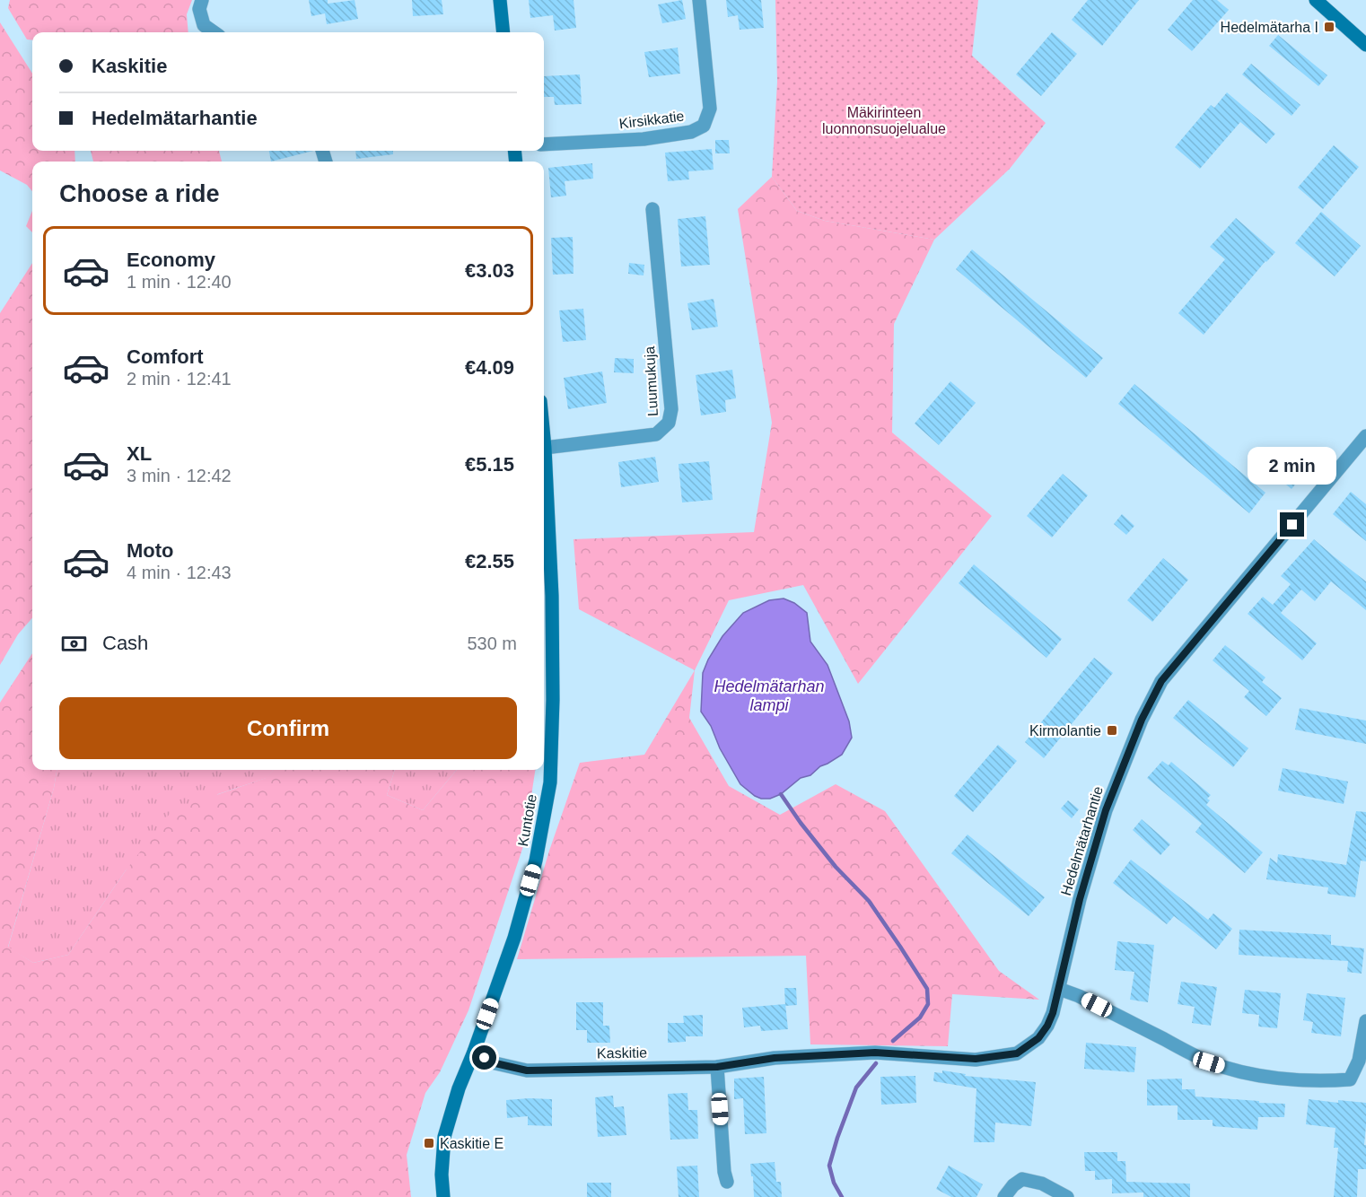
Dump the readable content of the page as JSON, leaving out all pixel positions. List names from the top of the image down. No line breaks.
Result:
{"streets":{"street":["Kirsikkatie","Luumukuja","Kuntotie","Hedelmätarhantie","Kaskitie"]},"crossings":[["Luumukuja","Kuntotie"],["Kuntotie","Kaskitie"],["Hedelmätarhantie","Kaskitie"]],"water":["Hedelmätarhan lampi"],"parks":["Mäkirinteen luonnonsuojelualue"],"places":{"transit":["Hedelmätarha I","Kirmolantie","Kaskitie E"]},"page":{"banner":["Kaskitie","Hedelmätarhantie"],"heading":"Choose a ride","list":[{"name":"Economy","note":"1 min · 12:40","value":"€3.03"},{"name":"Comfort","note":"2 min · 12:41","value":"€4.09"},{"name":"XL","note":"3 min · 12:42","value":"€5.15"},{"name":"Moto","note":"4 min · 12:43","value":"€2.55"}],"bubble":"2 min","pay":["Cash","530 m"],"buttons":"Confirm"}}
